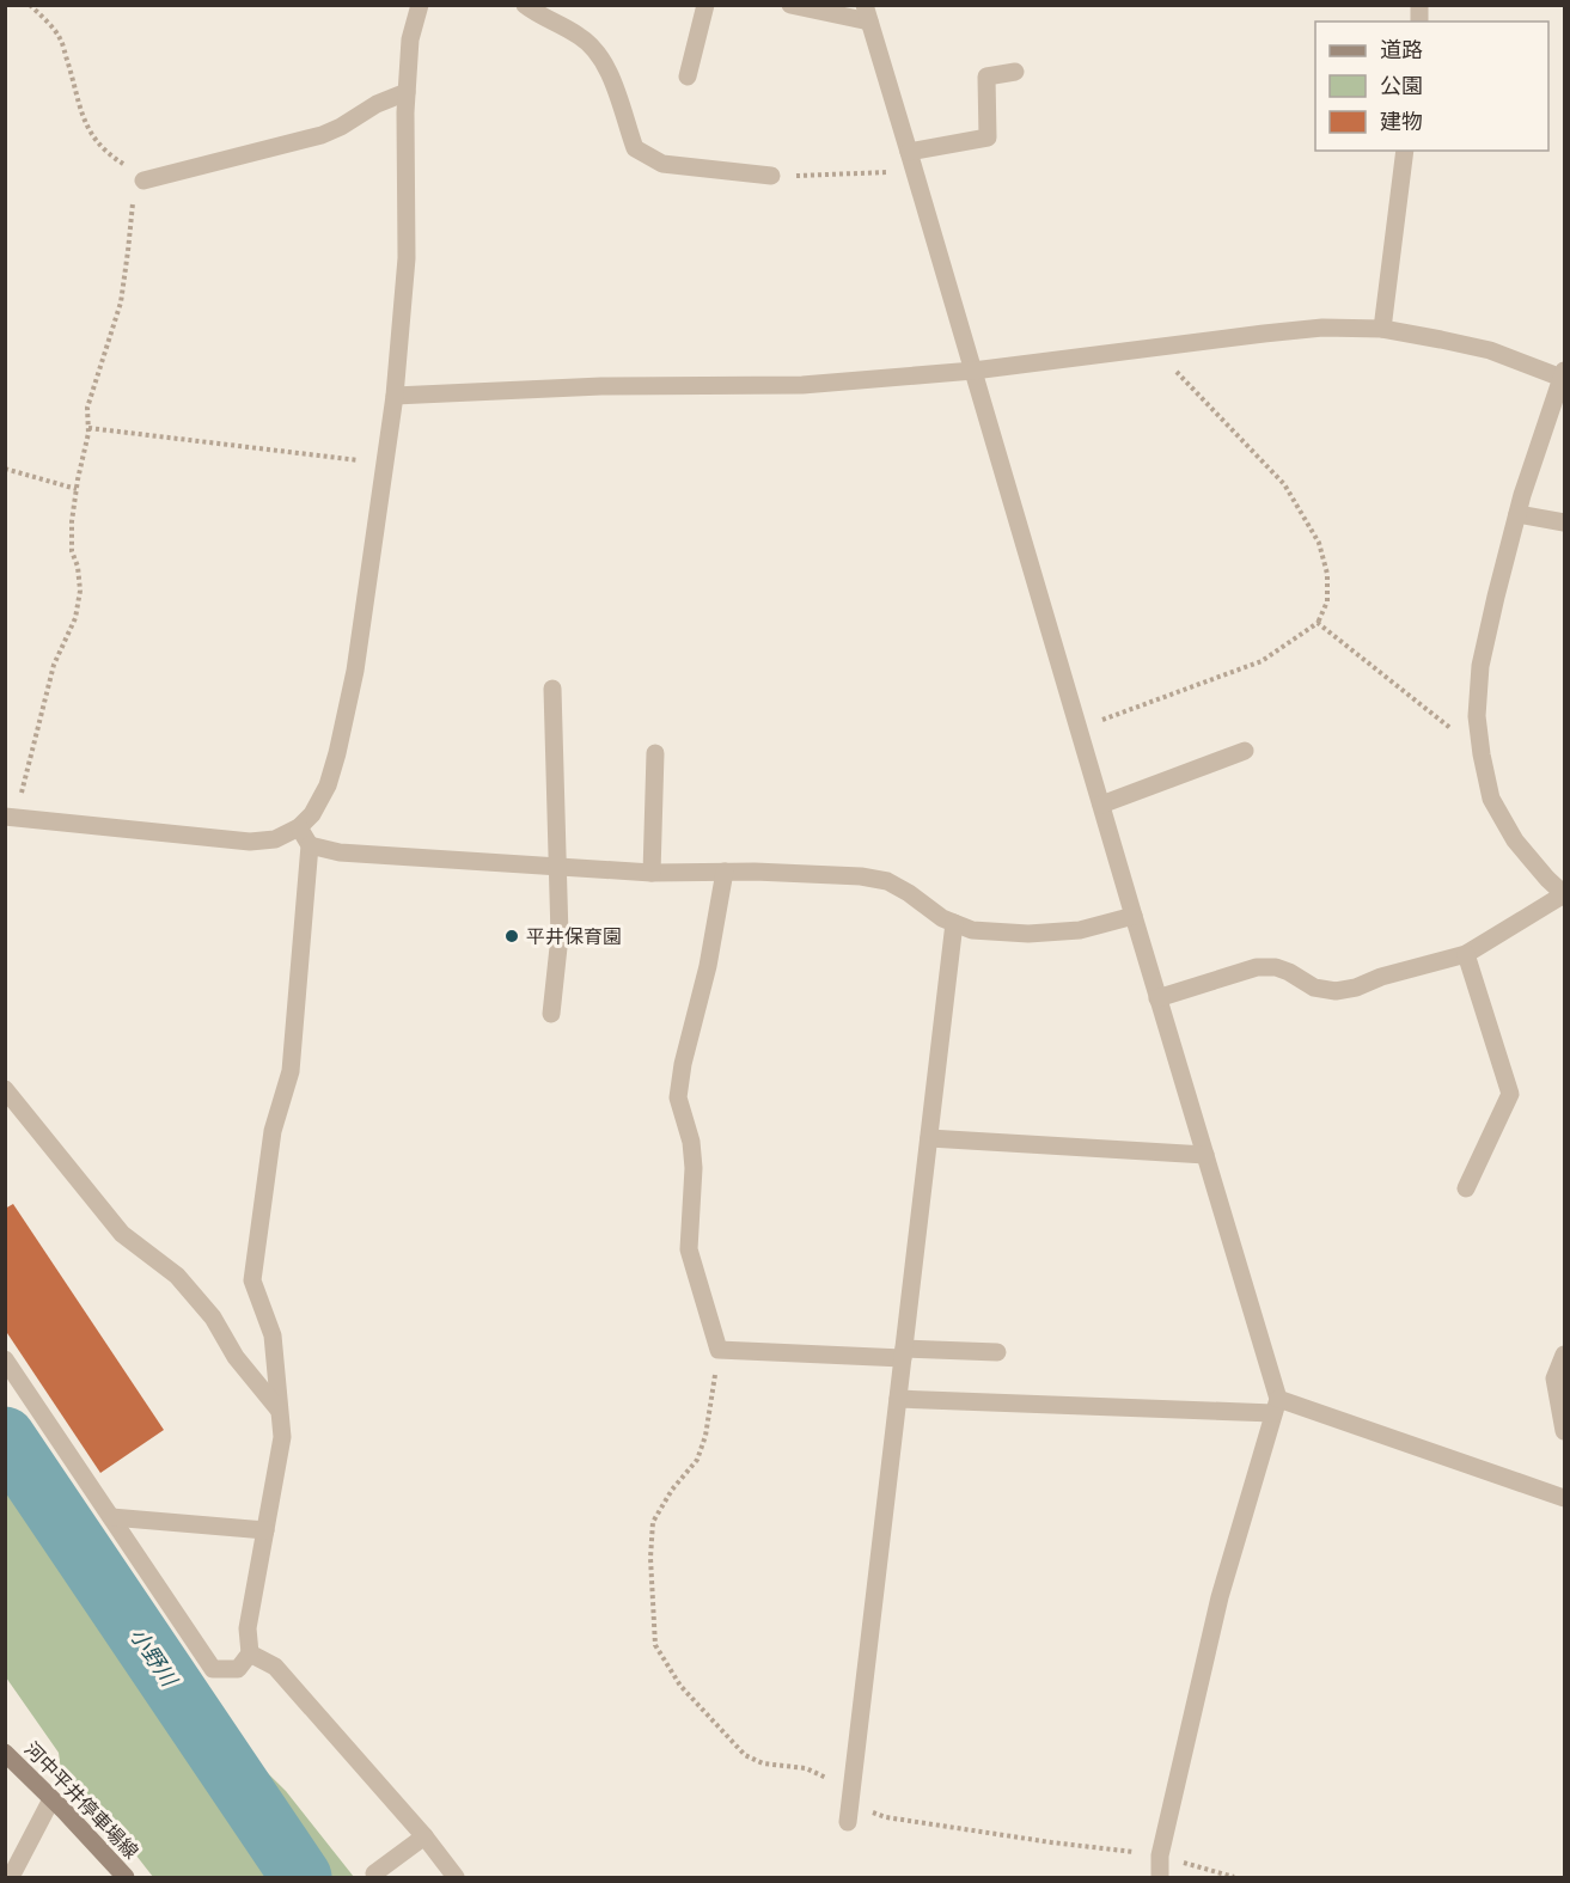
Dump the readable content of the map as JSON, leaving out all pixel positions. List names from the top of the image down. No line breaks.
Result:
{"streets":{"main road":["河中平井停車場線"]},"water":["小野川"],"places":["平井保育園"],"legend":["道路","公園","建物"]}
